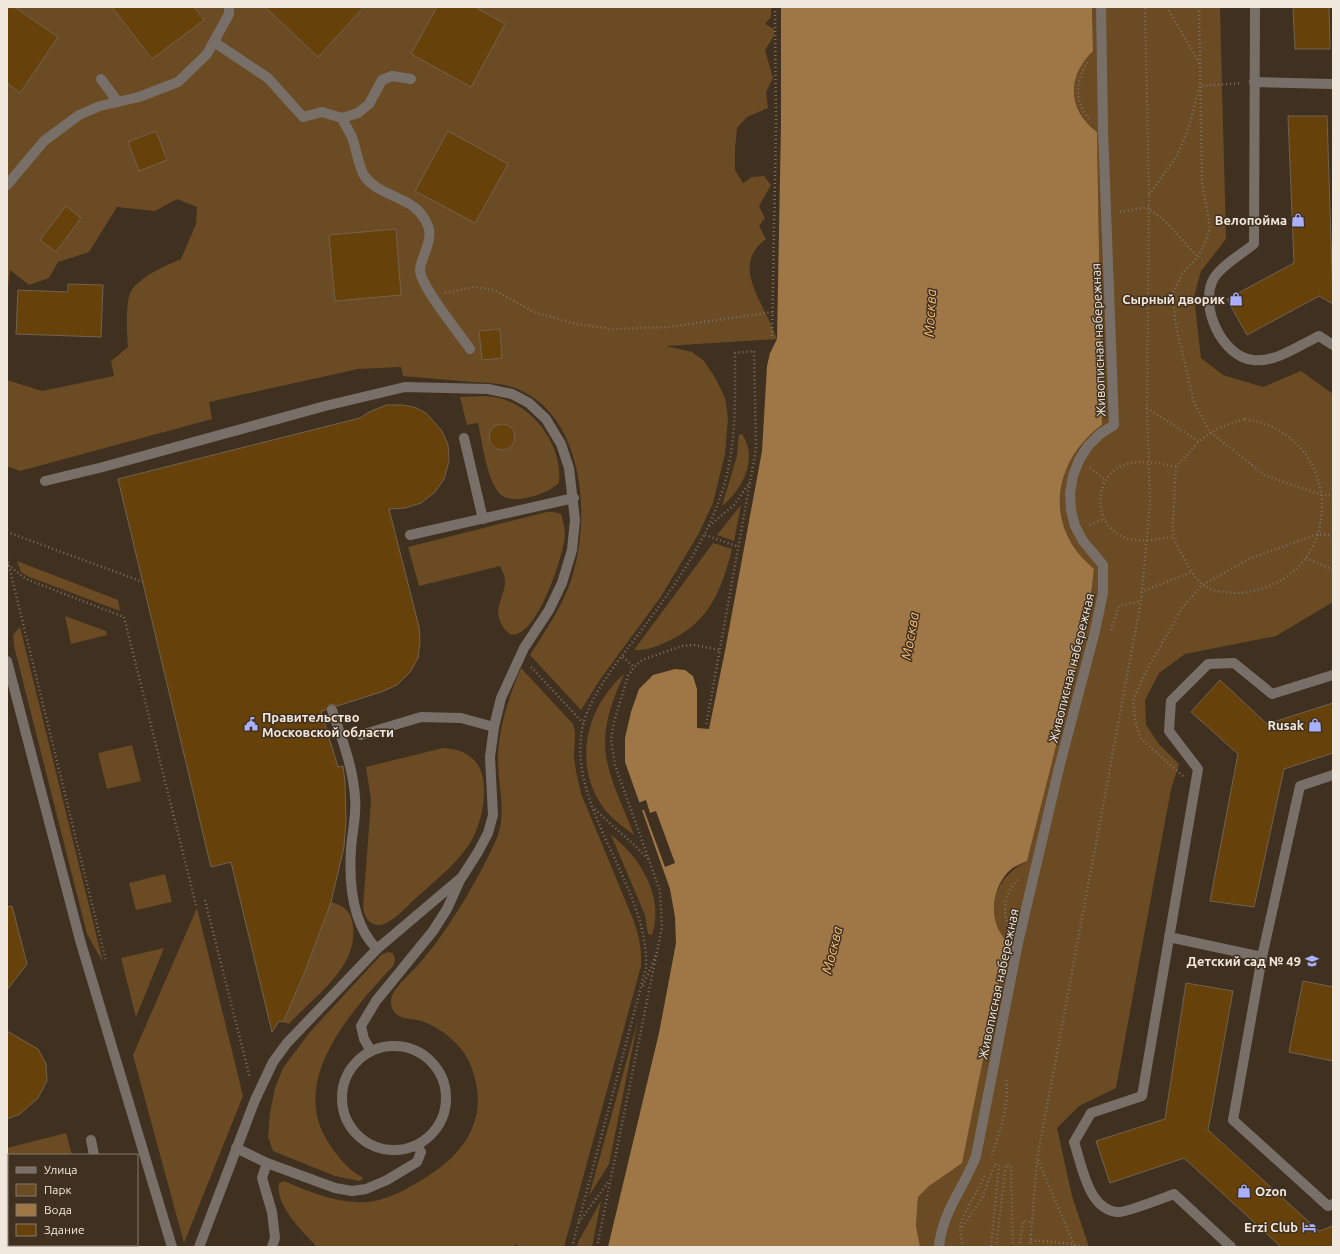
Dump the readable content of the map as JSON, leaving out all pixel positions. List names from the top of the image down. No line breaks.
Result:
{"streets":{"street":["Живописная набережная"]},"water":["Москва"],"places":{"shop":["Велопойма","Сырный дворик","Rusak","Ozon"],"public building":["Правительство Московской области"],"school or university":["Детский сад № 49"],"hotel":["Erzi Club"]},"legend":["Улица","Парк","Вода","Здание"]}
